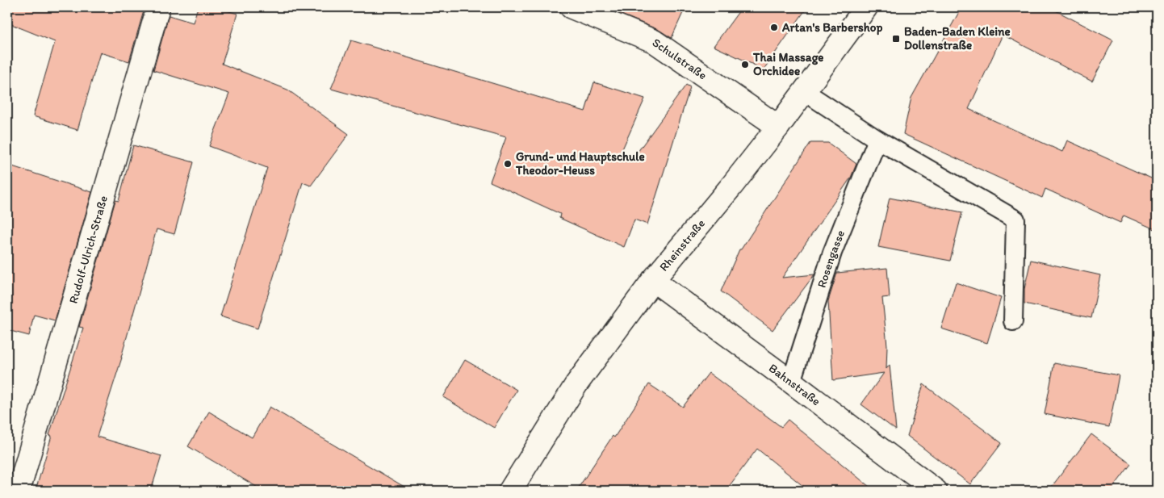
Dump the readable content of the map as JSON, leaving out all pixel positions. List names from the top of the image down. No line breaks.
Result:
{"streets":{"street":["Schulstraße","Rheinstraße","Rudolf-Ulrich-Straße","Bahnstraße"],"lane":["Rosengasse"]},"crossings":[["Schulstraße","Rheinstraße"],["Rheinstraße","Bahnstraße"],["Rosengasse","Bahnstraße"]],"places":{"other":["Artan's Barbershop","Thai Massage Orchidee","Grund- und Hauptschule Theodor-Heuss"],"transit":["Baden-Baden Kleine Dollenstraße"]}}
